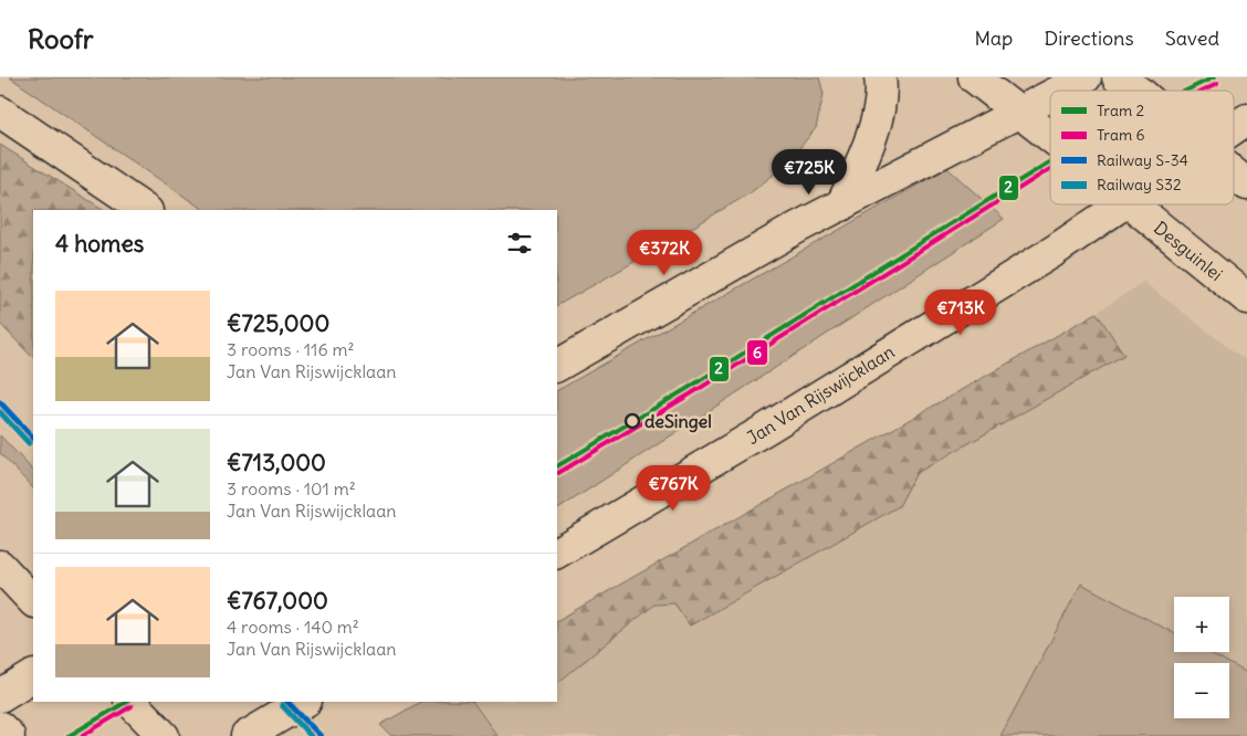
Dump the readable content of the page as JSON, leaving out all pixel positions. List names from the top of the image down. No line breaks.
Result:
{"streets":{"main road":["Desguinlei","Jan Van Rijswijcklaan"]},"places":["deSingel"],"lines":["tram line 2","tram line 6","rail line S-34","rail line S32"],"legend":["Tram 2","Tram 6","Railway S-34","Railway S32"],"page":{"header":"Roofr","nav":["Map","Directions","Saved"],"price":["€725K","€372K","€713K","€767K"],"heading":"4 homes","list":[{"name":"€725,000","note":"3 rooms · 116 m² · Jan Van Rijswijcklaan"},{"name":"€713,000","note":"3 rooms · 101 m² · Jan Van Rijswijcklaan"},{"name":"€767,000","note":"4 rooms · 140 m² · Jan Van Rijswijcklaan"}],"map_buttons":["+","−"]}}
